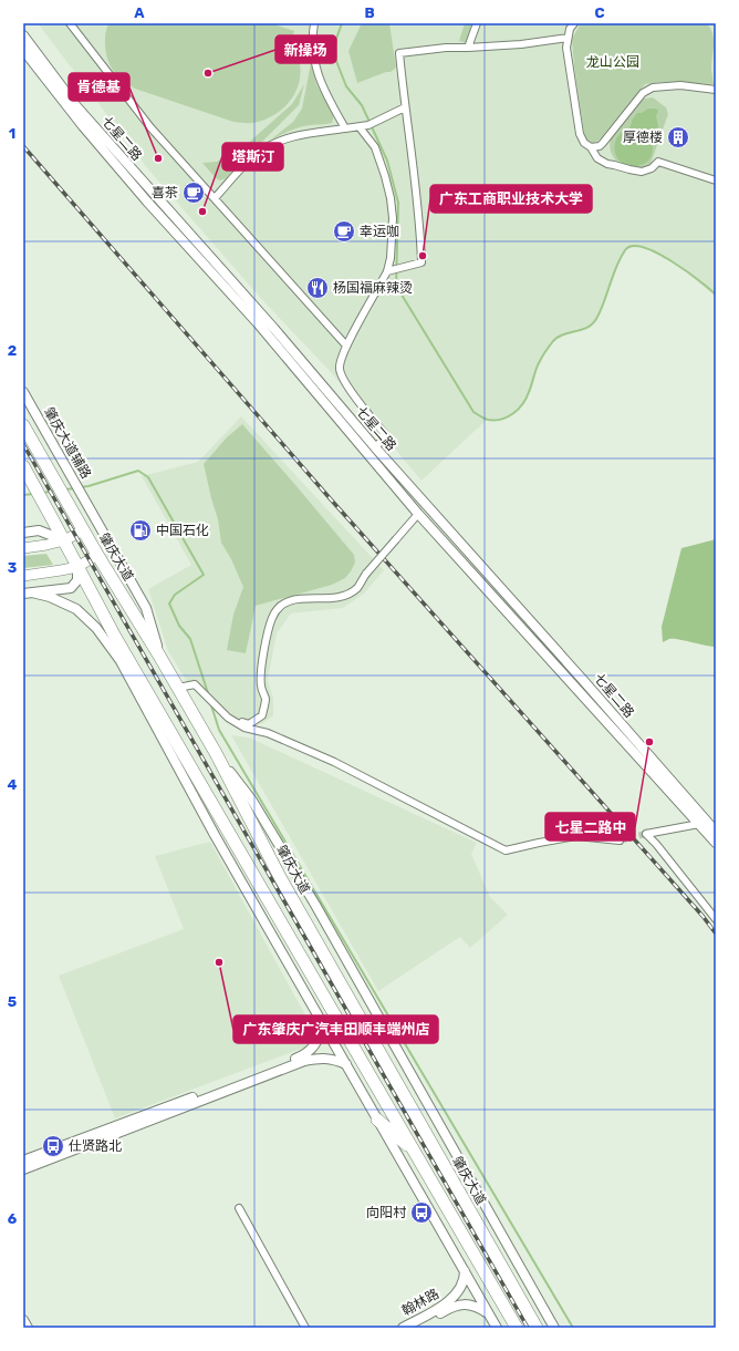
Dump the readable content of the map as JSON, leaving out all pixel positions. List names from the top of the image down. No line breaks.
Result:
{"streets":{"highway":["肇庆大道"],"street":["七星二路","肇庆大道辅路","翰林路"]},"crossings":[["肇庆大道辅路","肇庆大道"]],"parks":["龙山公园"],"places":{"other":["新操场","肯德基","塔斯汀","广东工商职业技术大学","七星二路中","广东肇庆广汽丰田顺丰端州店"],"building":["厚德楼"],"cafe":["喜茶","幸运咖"],"restaurant":["杨国福麻辣烫"],"fuel station":["中国石化"],"bus stop":["仕贤路北","向阳村"]},"grid":{"columns":["A","B","C"],"rows":["1","2","3","4","5","6"]}}
